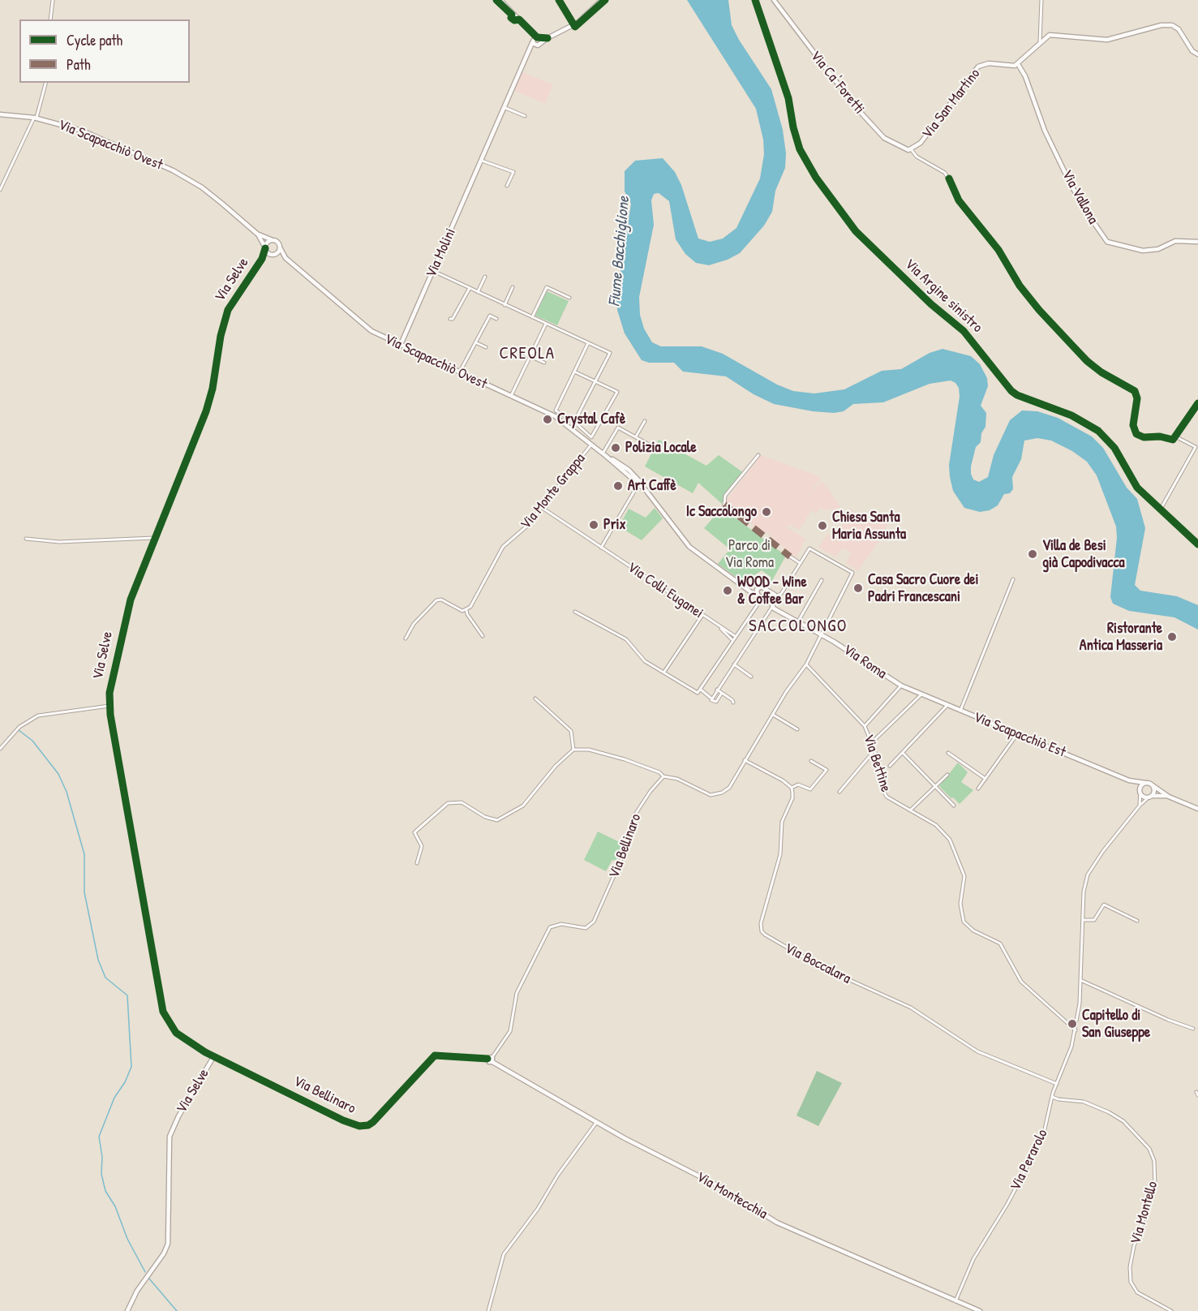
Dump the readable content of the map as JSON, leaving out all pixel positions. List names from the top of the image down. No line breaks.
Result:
{"streets":{"street":["Via Ca' Foretti","Via San Martino","Via Scapacchiò Ovest","Via Vallona","Via Molini","Via Selve","Via Argine sinistro","Via Monte Grappa","Via Colli Euganei","Via Roma","Via Scapacchiò Est","Via Bettine","Via Bellinaro","Via Boccalara","Via Perarolo","Via Montecchia","Via Montello"]},"crossings":[["Via Ca' Foretti","Via San Martino"],["Via San Martino","Via Vallona"],["Via Scapacchiò Ovest","Via Molini"],["Via Scapacchiò Ovest","Via Selve"],["Via Scapacchiò Ovest","Via Monte Grappa"],["Via Selve","Via Bellinaro"],["Via Monte Grappa","Via Colli Euganei"],["Via Roma","Via Scapacchiò Est"],["Via Scapacchiò Est","Via Perarolo"],["Via Bettine","Via Perarolo"],["Via Bellinaro","Via Montecchia"],["Via Boccalara","Via Perarolo"],["Via Perarolo","Via Montecchia"],["Via Perarolo","Via Montello"]],"districts":["CREOLA","SACCOLONGO"],"water":["Fiume Bacchiglione"],"parks":["Parco di Via Roma"],"places":["Crystal Cafè","Polizia Locale","Art Caffè","Ic Saccolongo","Prix","Chiesa Santa Maria Assunta","Villa de Besi già Capodivacca","Casa Sacro Cuore dei Padri Francescani","WOOD - Wine & Coffee Bar","Ristorante Antica Masseria","Capitello di San Giuseppe"],"legend":["Cycle path","Path"]}
